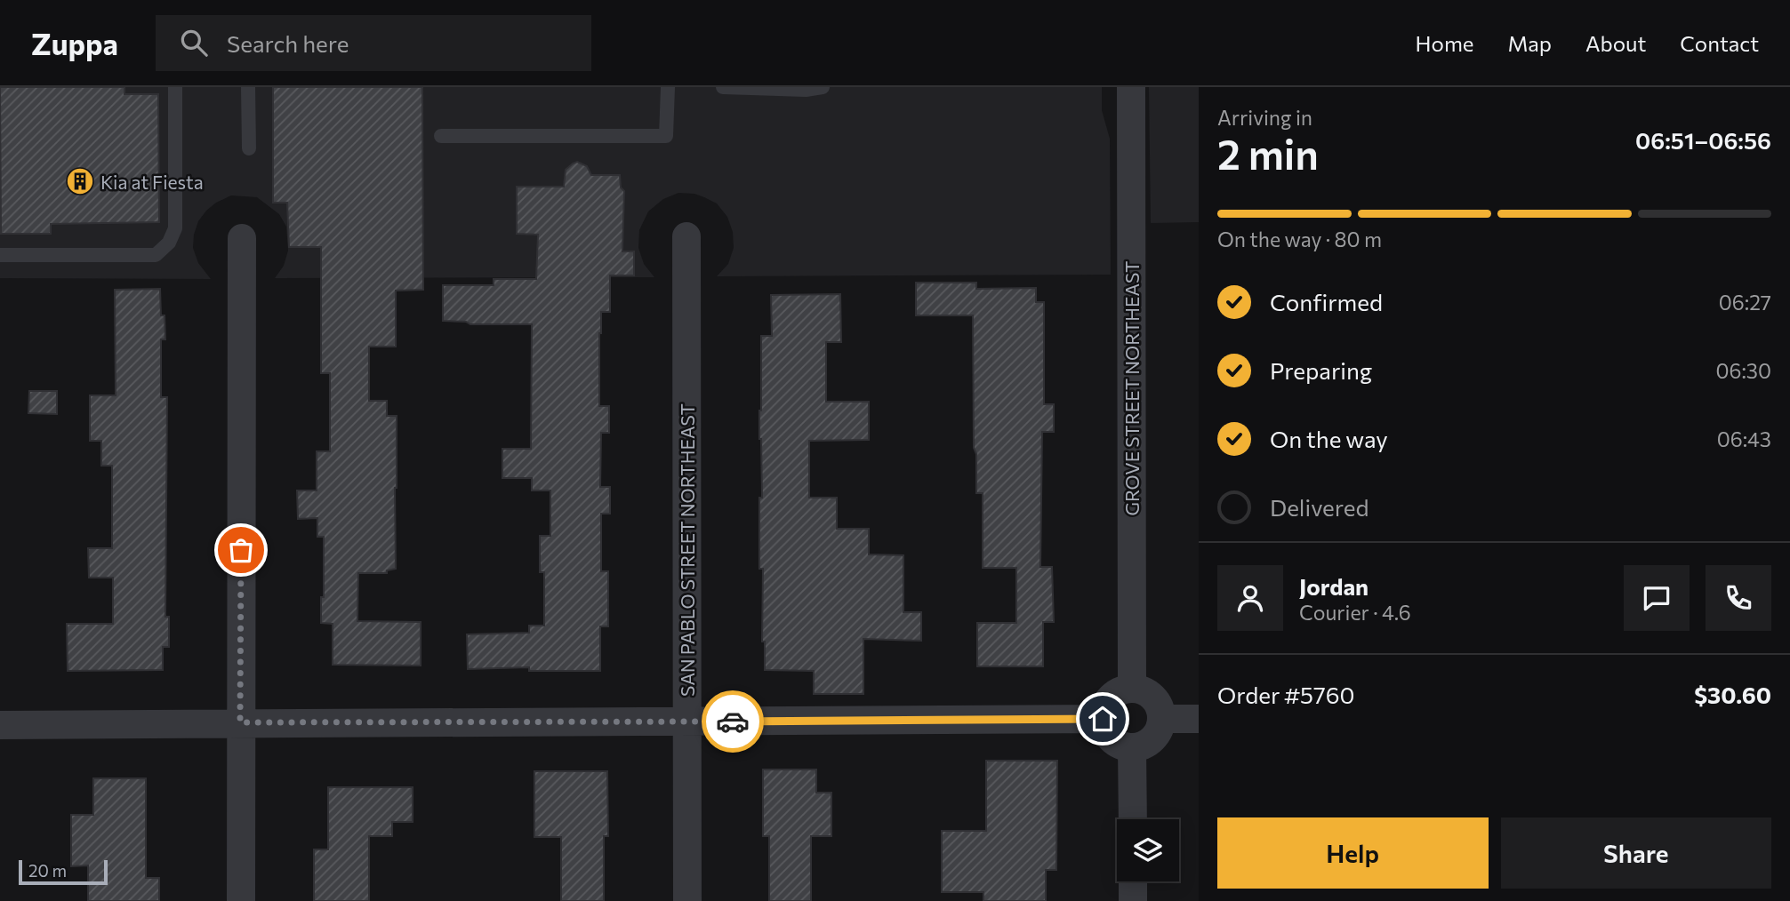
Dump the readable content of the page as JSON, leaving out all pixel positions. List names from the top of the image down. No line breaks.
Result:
{"streets":{"street":["GROVE STREET NORTHEAST","SAN PABLO STREET NORTHEAST"]},"places":{"building":["Kia at Fiesta"]},"scale_bar":"20 m","page":{"header":"Zuppa","search":"Search here","nav":["Home","Map","About","Contact"],"heading":["2 min","Arriving in","06:51–06:56"],"panel":["Jordan","Courier · 4.6","Order #5760","$30.60"],"bar":"On the way · 80 m","list":[["Confirmed","06:27"],["Preparing","06:30"],["On the way","06:43"],"Delivered"],"buttons":["Help","Share"],"scale":"20 m"}}
